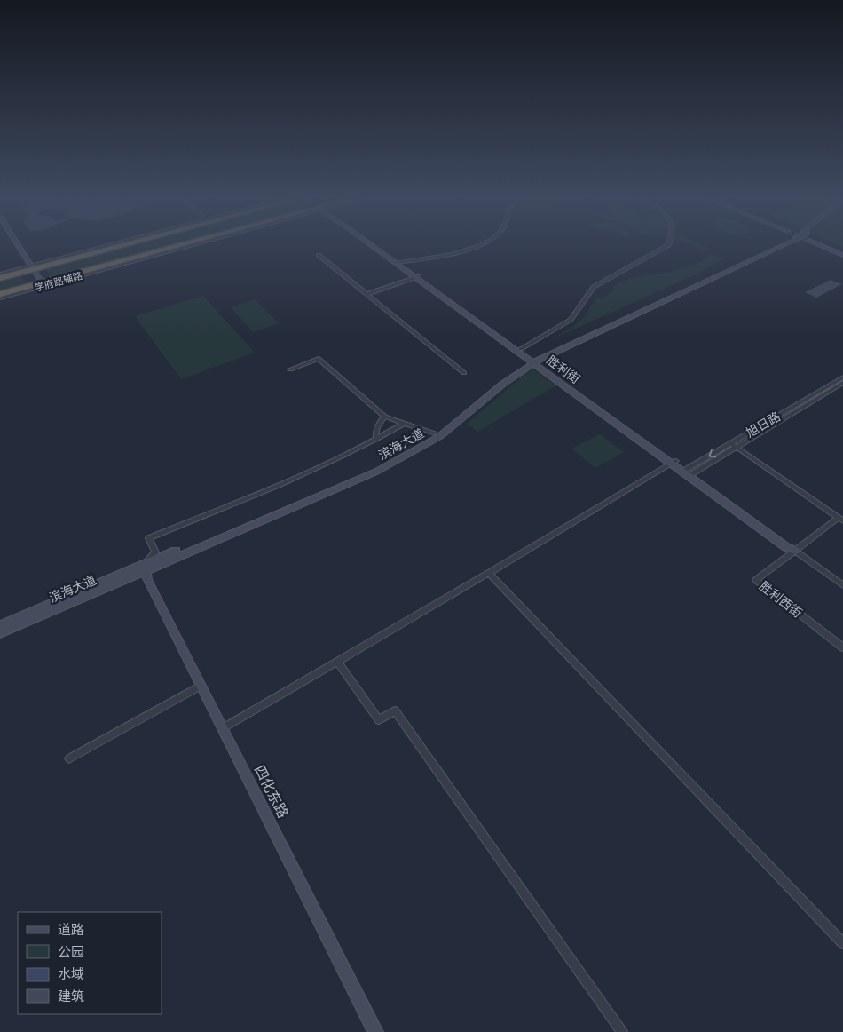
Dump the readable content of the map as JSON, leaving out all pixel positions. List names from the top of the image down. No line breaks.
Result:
{"streets":{"main road":["胜利街","滨海大道","四化东路"],"street":["学府路辅路","旭日路","胜利西街"]},"crossings":[["胜利街","旭日路"],["胜利街","滨海大道"],["胜利街","胜利西街"],["滨海大道","四化东路"]],"legend":["道路","公园","水域","建筑"]}
